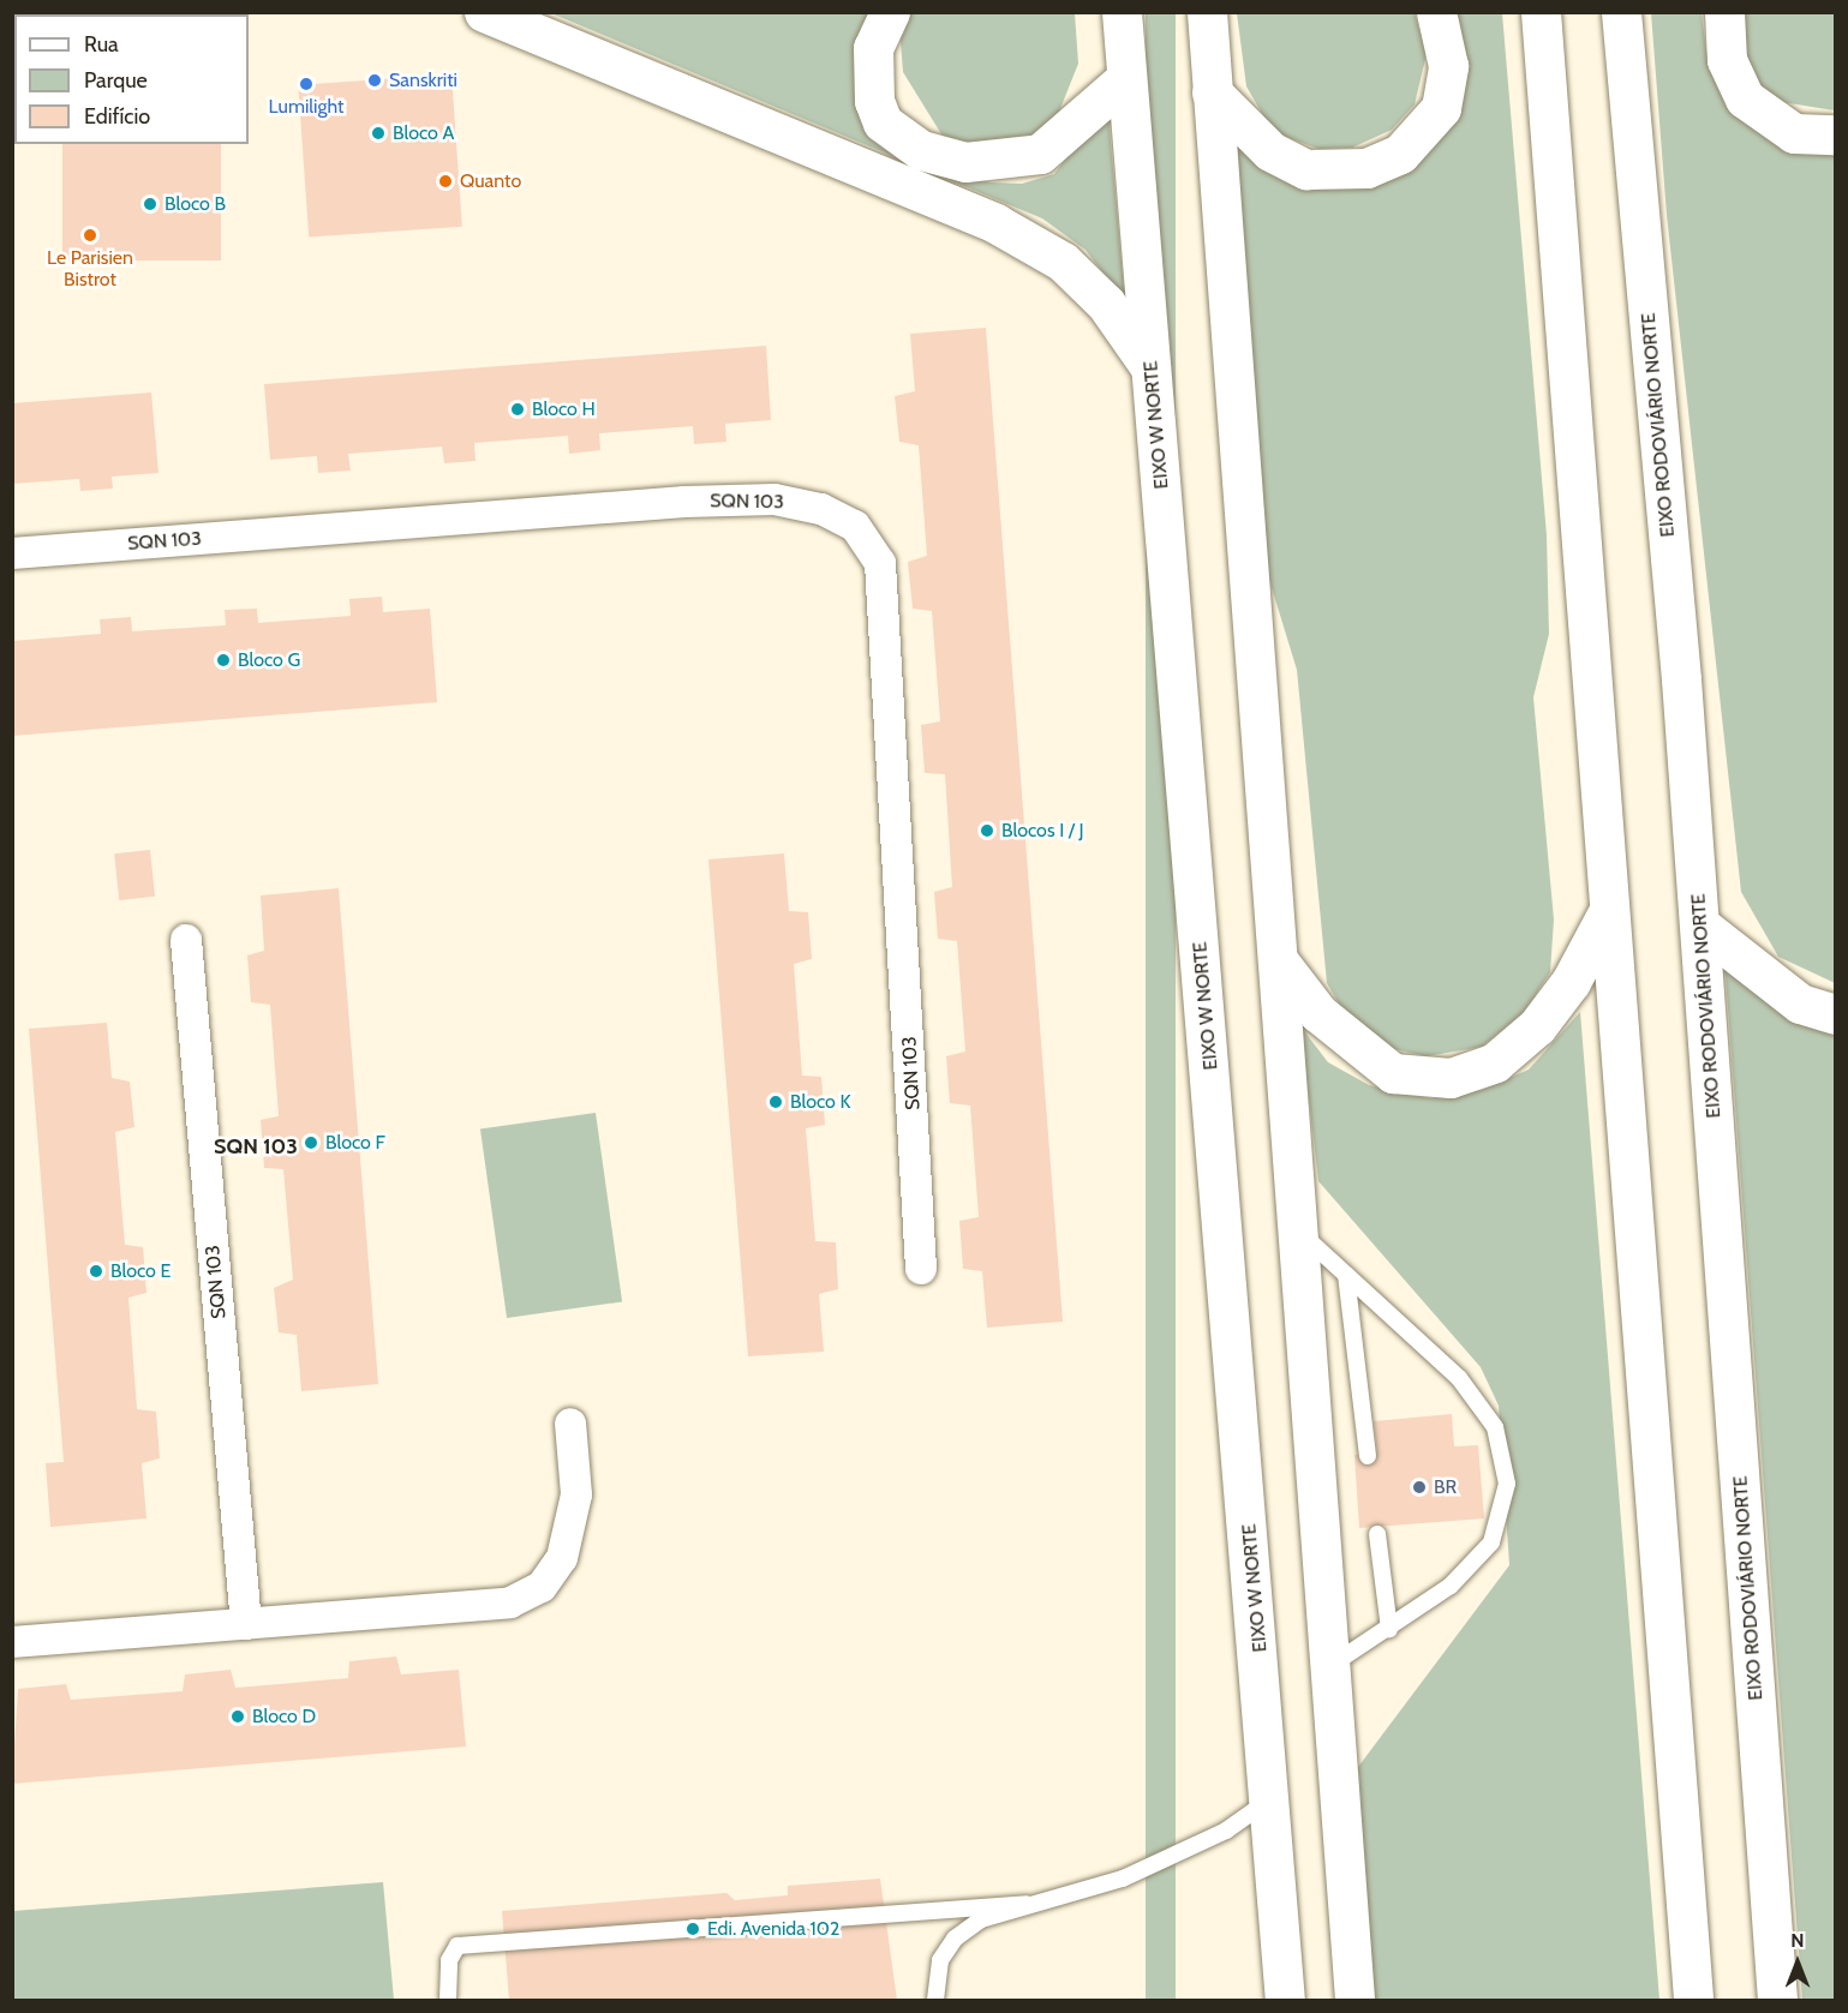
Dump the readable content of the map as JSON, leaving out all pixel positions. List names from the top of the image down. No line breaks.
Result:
{"streets":{"main road":["EIXO W NORTE","EIXO RODOVIÁRIO NORTE"],"street":["SQN 103"]},"districts":["SQN 103"],"places":["Sanskriti","Lumilight","Bloco A","Quanto","Bloco B","Le Parisien Bistrot","Bloco H","Bloco G","Blocos I / J","Bloco K","Bloco F","Bloco E","BR","Bloco D","Edi. Avenida 102"],"legend":["Rua","Parque","Edifício"],"north":"top"}
